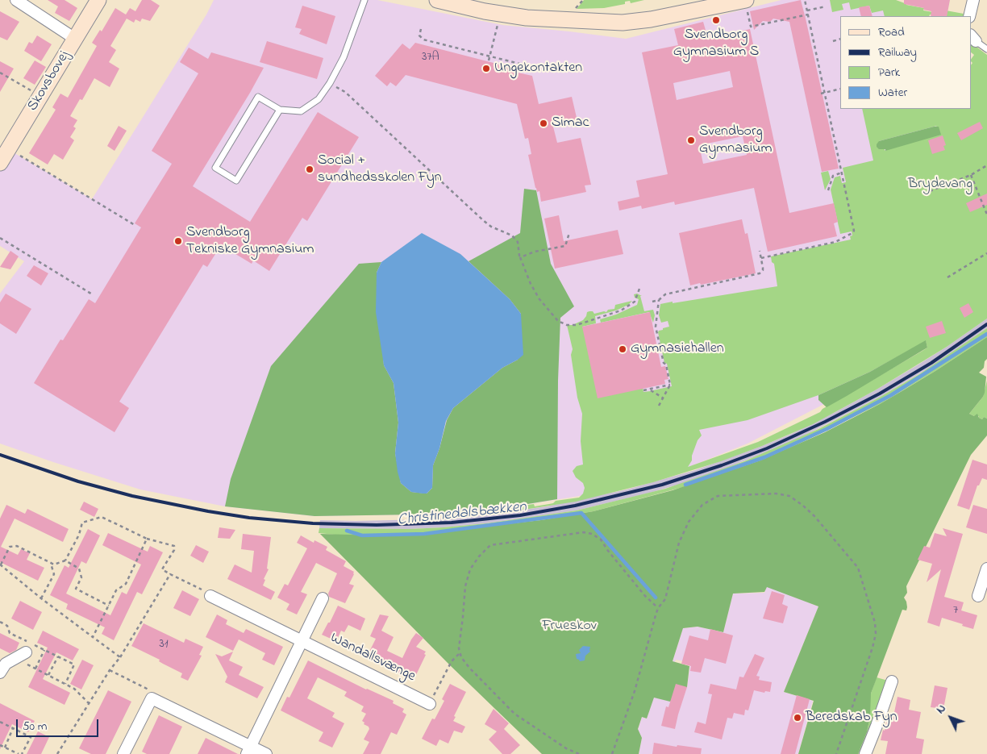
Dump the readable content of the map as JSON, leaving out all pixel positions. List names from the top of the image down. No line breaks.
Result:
{"streets":{"street":["Skovsbovej","Wandallsvænge"]},"water":["Christinedalsbækken"],"parks":["Brydevang","Frueskov"],"places":["Svendborg Gymnasium S","Ungekontakten","Simac","Svendborg Gymnasium","Social + sundhedsskolen Fyn","Svendborg Tekniske Gymnasium","Gymnasiehallen","Beredskab Fyn"],"house_numbers":["37A","7","31"],"legend":["Road","Railway","Park","Water"],"scale_bar":"50 m","north":"top left"}
